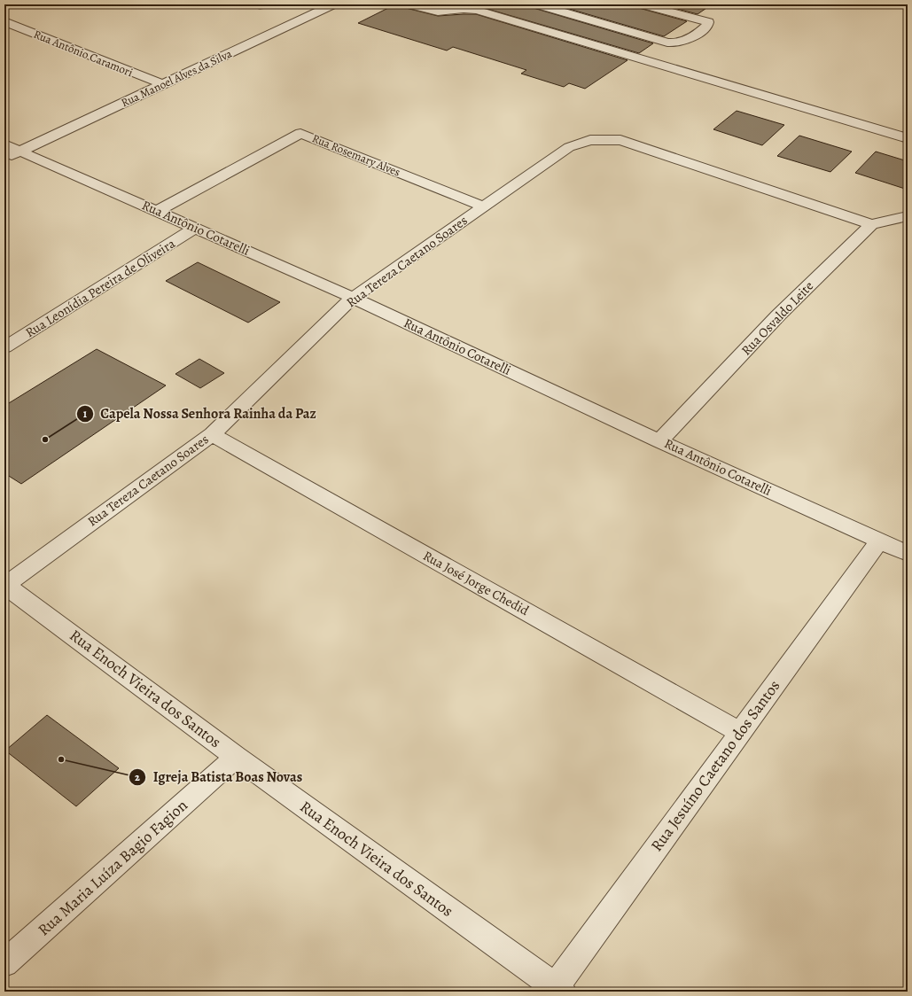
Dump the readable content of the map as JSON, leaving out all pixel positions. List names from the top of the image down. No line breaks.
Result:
{"streets":{"street":["Rua Antônio Caramori","Rua Manoel Alves da Silva","Rua Rosemary Alves","Rua Antônio Cotarelli","Rua Tereza Caetano Soares","Rua Leonídia Pereira de Oliveira","Rua Osvaldo Leite","Rua José Jorge Chedid","Rua Enoch Vieira dos Santos","Rua Jesuíno Caetano dos Santos","Rua Maria Luíza Bagio Fagion"]},"crossings":[["Rua Antônio Caramori","Rua Manoel Alves da Silva"],["Rua Manoel Alves da Silva","Rua Antônio Cotarelli"],["Rua Rosemary Alves","Rua Antônio Cotarelli"],["Rua Rosemary Alves","Rua Tereza Caetano Soares"],["Rua Antônio Cotarelli","Rua Tereza Caetano Soares"],["Rua Antônio Cotarelli","Rua Leonídia Pereira de Oliveira"],["Rua Antônio Cotarelli","Rua Osvaldo Leite"],["Rua Antônio Cotarelli","Rua Jesuíno Caetano dos Santos"],["Rua Tereza Caetano Soares","Rua Osvaldo Leite"],["Rua Tereza Caetano Soares","Rua José Jorge Chedid"],["Rua Tereza Caetano Soares","Rua Enoch Vieira dos Santos"],["Rua José Jorge Chedid","Rua Jesuíno Caetano dos Santos"],["Rua Enoch Vieira dos Santos","Rua Jesuíno Caetano dos Santos"],["Rua Enoch Vieira dos Santos","Rua Maria Luíza Bagio Fagion"]],"places":["Capela Nossa Senhora Rainha da Paz","Igreja Batista Boas Novas"]}
